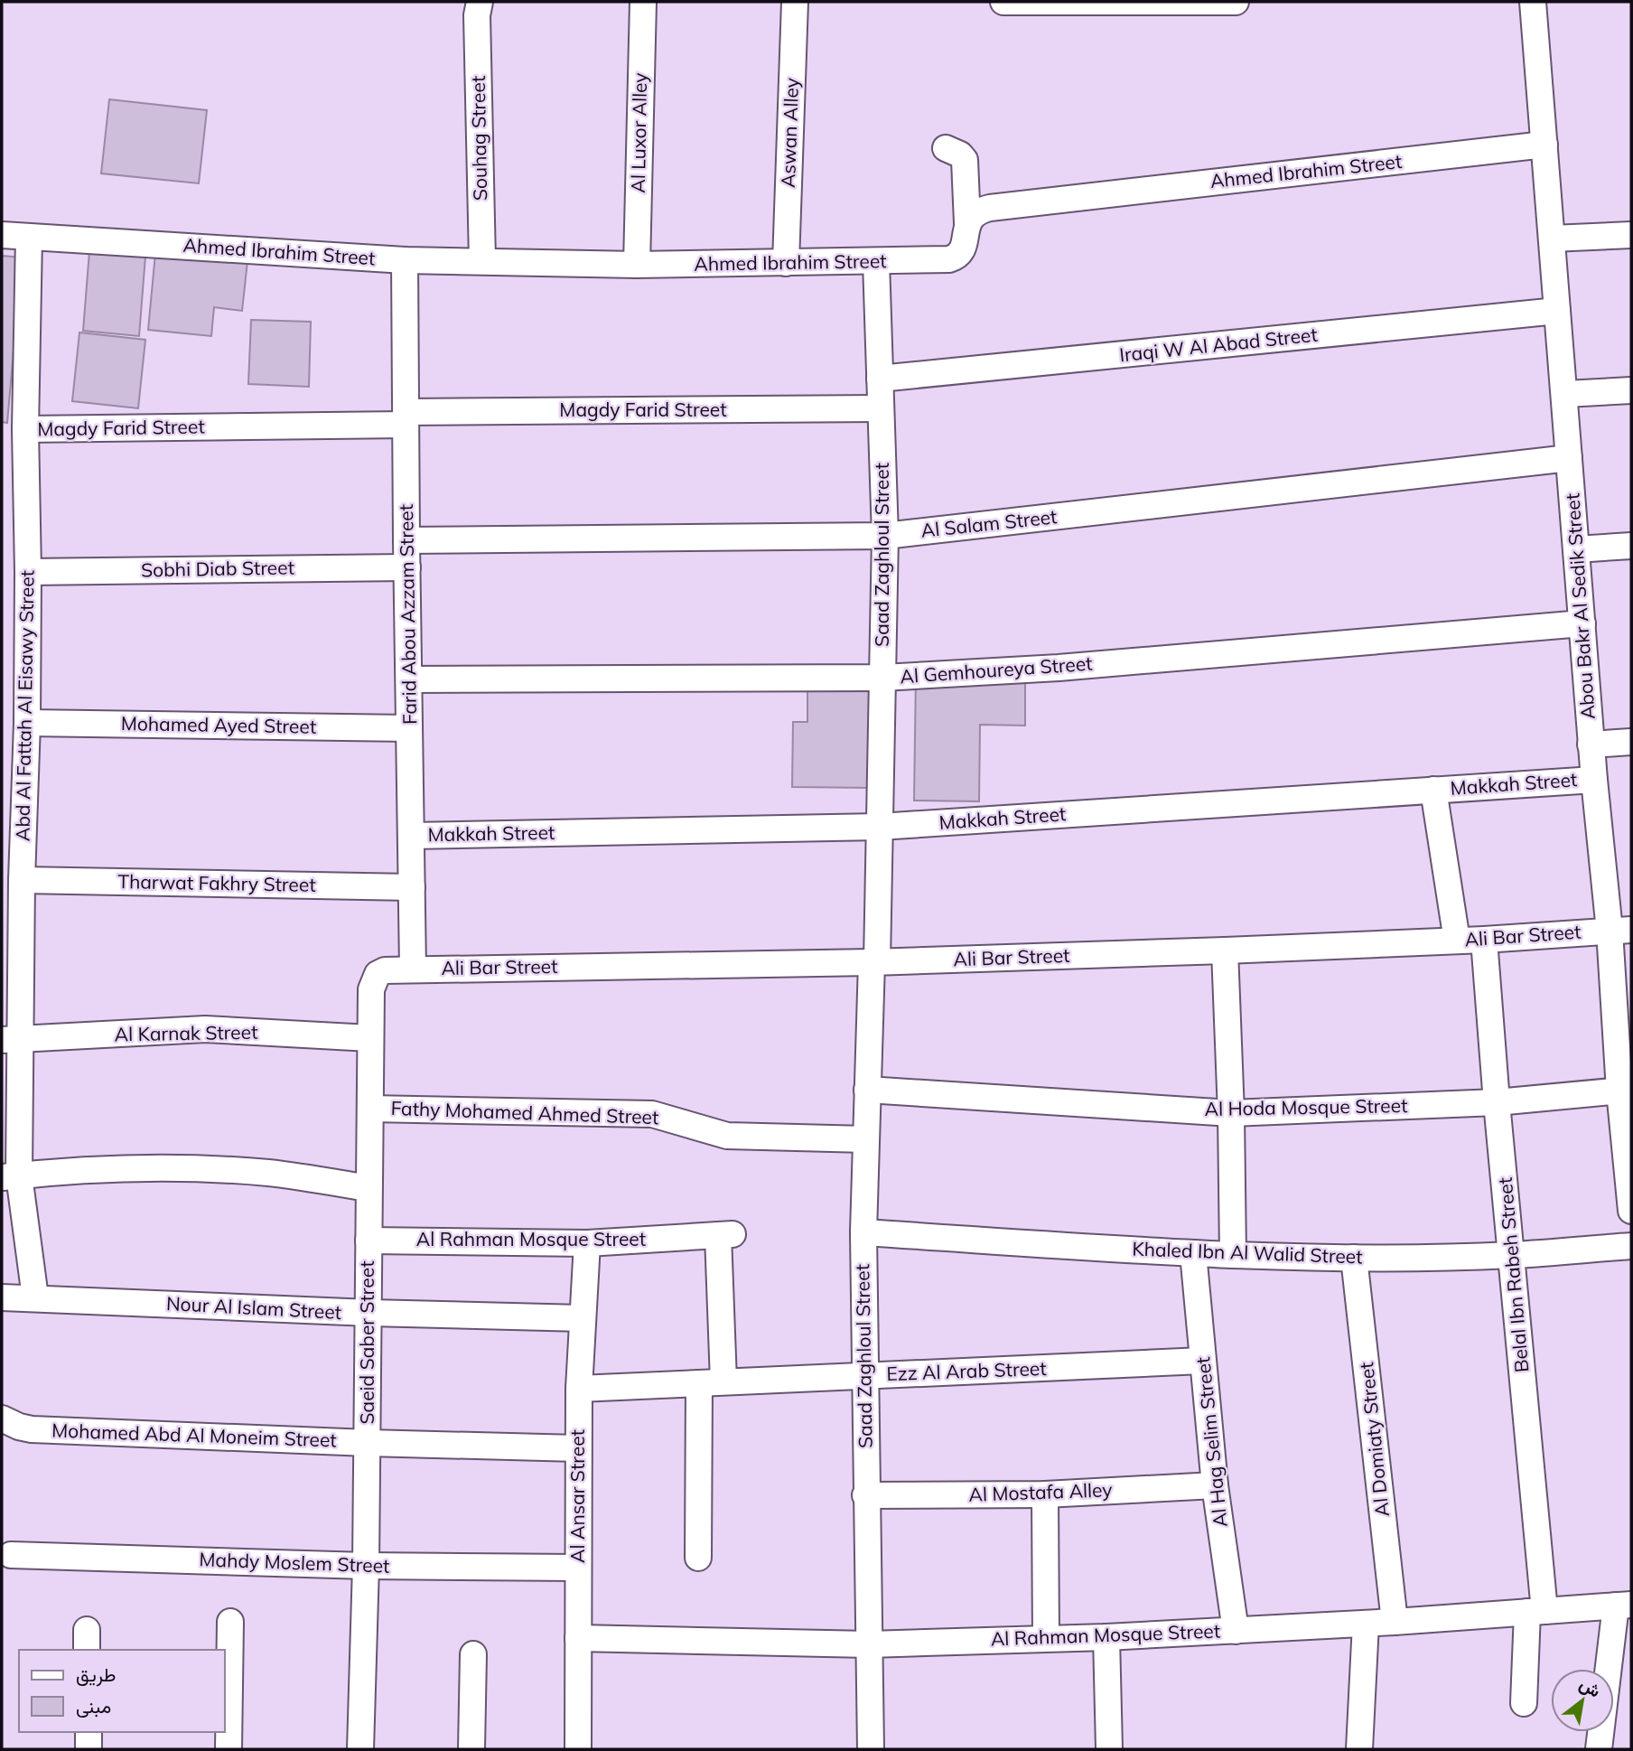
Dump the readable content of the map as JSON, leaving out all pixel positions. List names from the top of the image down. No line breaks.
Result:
{"streets":{"street":["Al Luxor Alley","Aswan Alley","Souhag Street","Ahmed Ibrahim Street","Iraqi W Al Abad Street","Magdy Farid Street","Al Salam Street","Saad Zaghloul Street","Sobhi Diab Street","Abou Bakr Al Sedik Street","Farid Abou Azzam Street","Al Gemhoureya Street","Abd Al Fattah Al Eisawy Street","Mohamed Ayed Street","Makkah Street","Tharwat Fakhry Street","Ali Bar Street","Al Karnak Street","Al Hoda Mosque Street","Fathy Mohamed Ahmed Street","Al Rahman Mosque Street","Khaled Ibn Al Walid Street","Belal Ibn Rabeh Street","Nour Al Islam Street","Saeid Saber Street","Ezz Al Arab Street","Mohamed Abd Al Moneim Street","Al Domiaty Street","Al Hag Selim Street","Al Mostafa Alley","Al Ansar Street","Mahdy Moslem Street"]},"crossings":[["Al Luxor Alley","Ahmed Ibrahim Street"],["Aswan Alley","Ahmed Ibrahim Street"],["Souhag Street","Ahmed Ibrahim Street"],["Ahmed Ibrahim Street","Saad Zaghloul Street"],["Ahmed Ibrahim Street","Abou Bakr Al Sedik Street"],["Ahmed Ibrahim Street","Farid Abou Azzam Street"],["Ahmed Ibrahim Street","Abd Al Fattah Al Eisawy Street"],["Iraqi W Al Abad Street","Saad Zaghloul Street"],["Iraqi W Al Abad Street","Abou Bakr Al Sedik Street"],["Magdy Farid Street","Saad Zaghloul Street"],["Magdy Farid Street","Farid Abou Azzam Street"],["Magdy Farid Street","Abd Al Fattah Al Eisawy Street"],["Al Salam Street","Saad Zaghloul Street"],["Al Salam Street","Abou Bakr Al Sedik Street"],["Al Salam Street","Farid Abou Azzam Street"],["Saad Zaghloul Street","Al Gemhoureya Street"],["Saad Zaghloul Street","Makkah Street"],["Saad Zaghloul Street","Ali Bar Street"],["Saad Zaghloul Street","Al Hoda Mosque Street"],["Saad Zaghloul Street","Fathy Mohamed Ahmed Street"],["Saad Zaghloul Street","Al Rahman Mosque Street"],["Saad Zaghloul Street","Khaled Ibn Al Walid Street"],["Saad Zaghloul Street","Ezz Al Arab Street"],["Saad Zaghloul Street","Al Mostafa Alley"],["Sobhi Diab Street","Farid Abou Azzam Street"],["Sobhi Diab Street","Abd Al Fattah Al Eisawy Street"],["Abou Bakr Al Sedik Street","Al Gemhoureya Street"],["Abou Bakr Al Sedik Street","Makkah Street"],["Abou Bakr Al Sedik Street","Ali Bar Street"],["Abou Bakr Al Sedik Street","Al Hoda Mosque Street"],["Farid Abou Azzam Street","Al Gemhoureya Street"],["Farid Abou Azzam Street","Mohamed Ayed Street"],["Farid Abou Azzam Street","Makkah Street"],["Farid Abou Azzam Street","Tharwat Fakhry Street"],["Farid Abou Azzam Street","Ali Bar Street"],["Farid Abou Azzam Street","Saeid Saber Street"],["Abd Al Fattah Al Eisawy Street","Mohamed Ayed Street"],["Abd Al Fattah Al Eisawy Street","Tharwat Fakhry Street"],["Abd Al Fattah Al Eisawy Street","Al Karnak Street"],["Abd Al Fattah Al Eisawy Street","Nour Al Islam Street"],["Ali Bar Street","Belal Ibn Rabeh Street"],["Ali Bar Street","Saeid Saber Street"],["Al Karnak Street","Saeid Saber Street"],["Al Hoda Mosque Street","Belal Ibn Rabeh Street"],["Fathy Mohamed Ahmed Street","Saeid Saber Street"],["Al Rahman Mosque Street","Belal Ibn Rabeh Street"],["Al Rahman Mosque Street","Saeid Saber Street"],["Al Rahman Mosque Street","Ezz Al Arab Street"],["Al Rahman Mosque Street","Al Domiaty Street"],["Al Rahman Mosque Street","Al Hag Selim Street"],["Al Rahman Mosque Street","Al Ansar Street"],["Khaled Ibn Al Walid Street","Belal Ibn Rabeh Street"],["Khaled Ibn Al Walid Street","Al Domiaty Street"],["Khaled Ibn Al Walid Street","Al Hag Selim Street"],["Nour Al Islam Street","Saeid Saber Street"],["Nour Al Islam Street","Al Ansar Street"],["Saeid Saber Street","Mohamed Abd Al Moneim Street"],["Saeid Saber Street","Mahdy Moslem Street"],["Ezz Al Arab Street","Al Hag Selim Street"],["Ezz Al Arab Street","Al Ansar Street"],["Mohamed Abd Al Moneim Street","Al Ansar Street"],["Al Hag Selim Street","Al Mostafa Alley"],["Al Ansar Street","Mahdy Moslem Street"]],"legend":["طريق","مبنى"],"north":"top right"}
